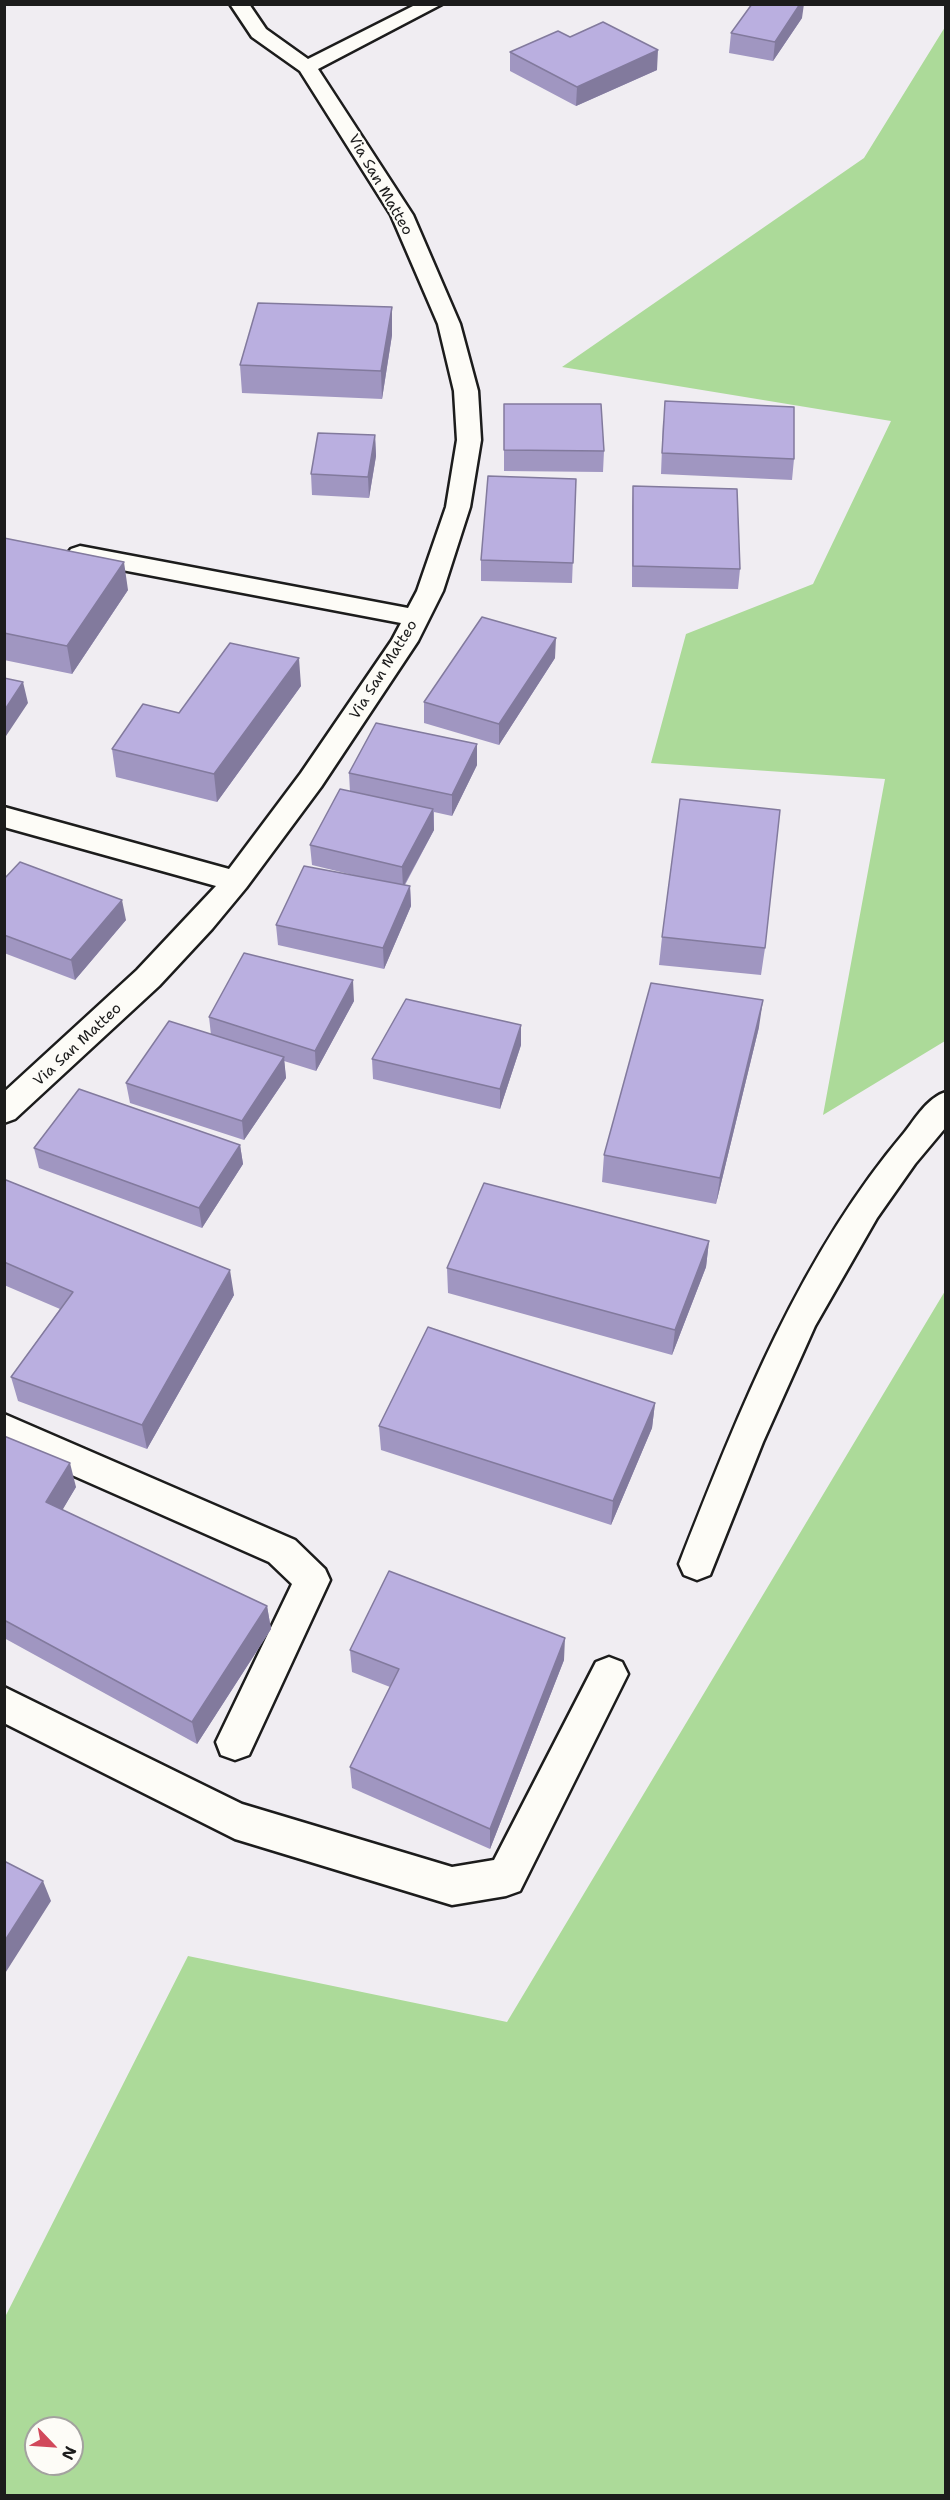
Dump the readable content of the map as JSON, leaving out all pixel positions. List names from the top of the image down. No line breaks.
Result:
{"streets":{"street":["Via San Matteo"]},"north":"bottom right"}
